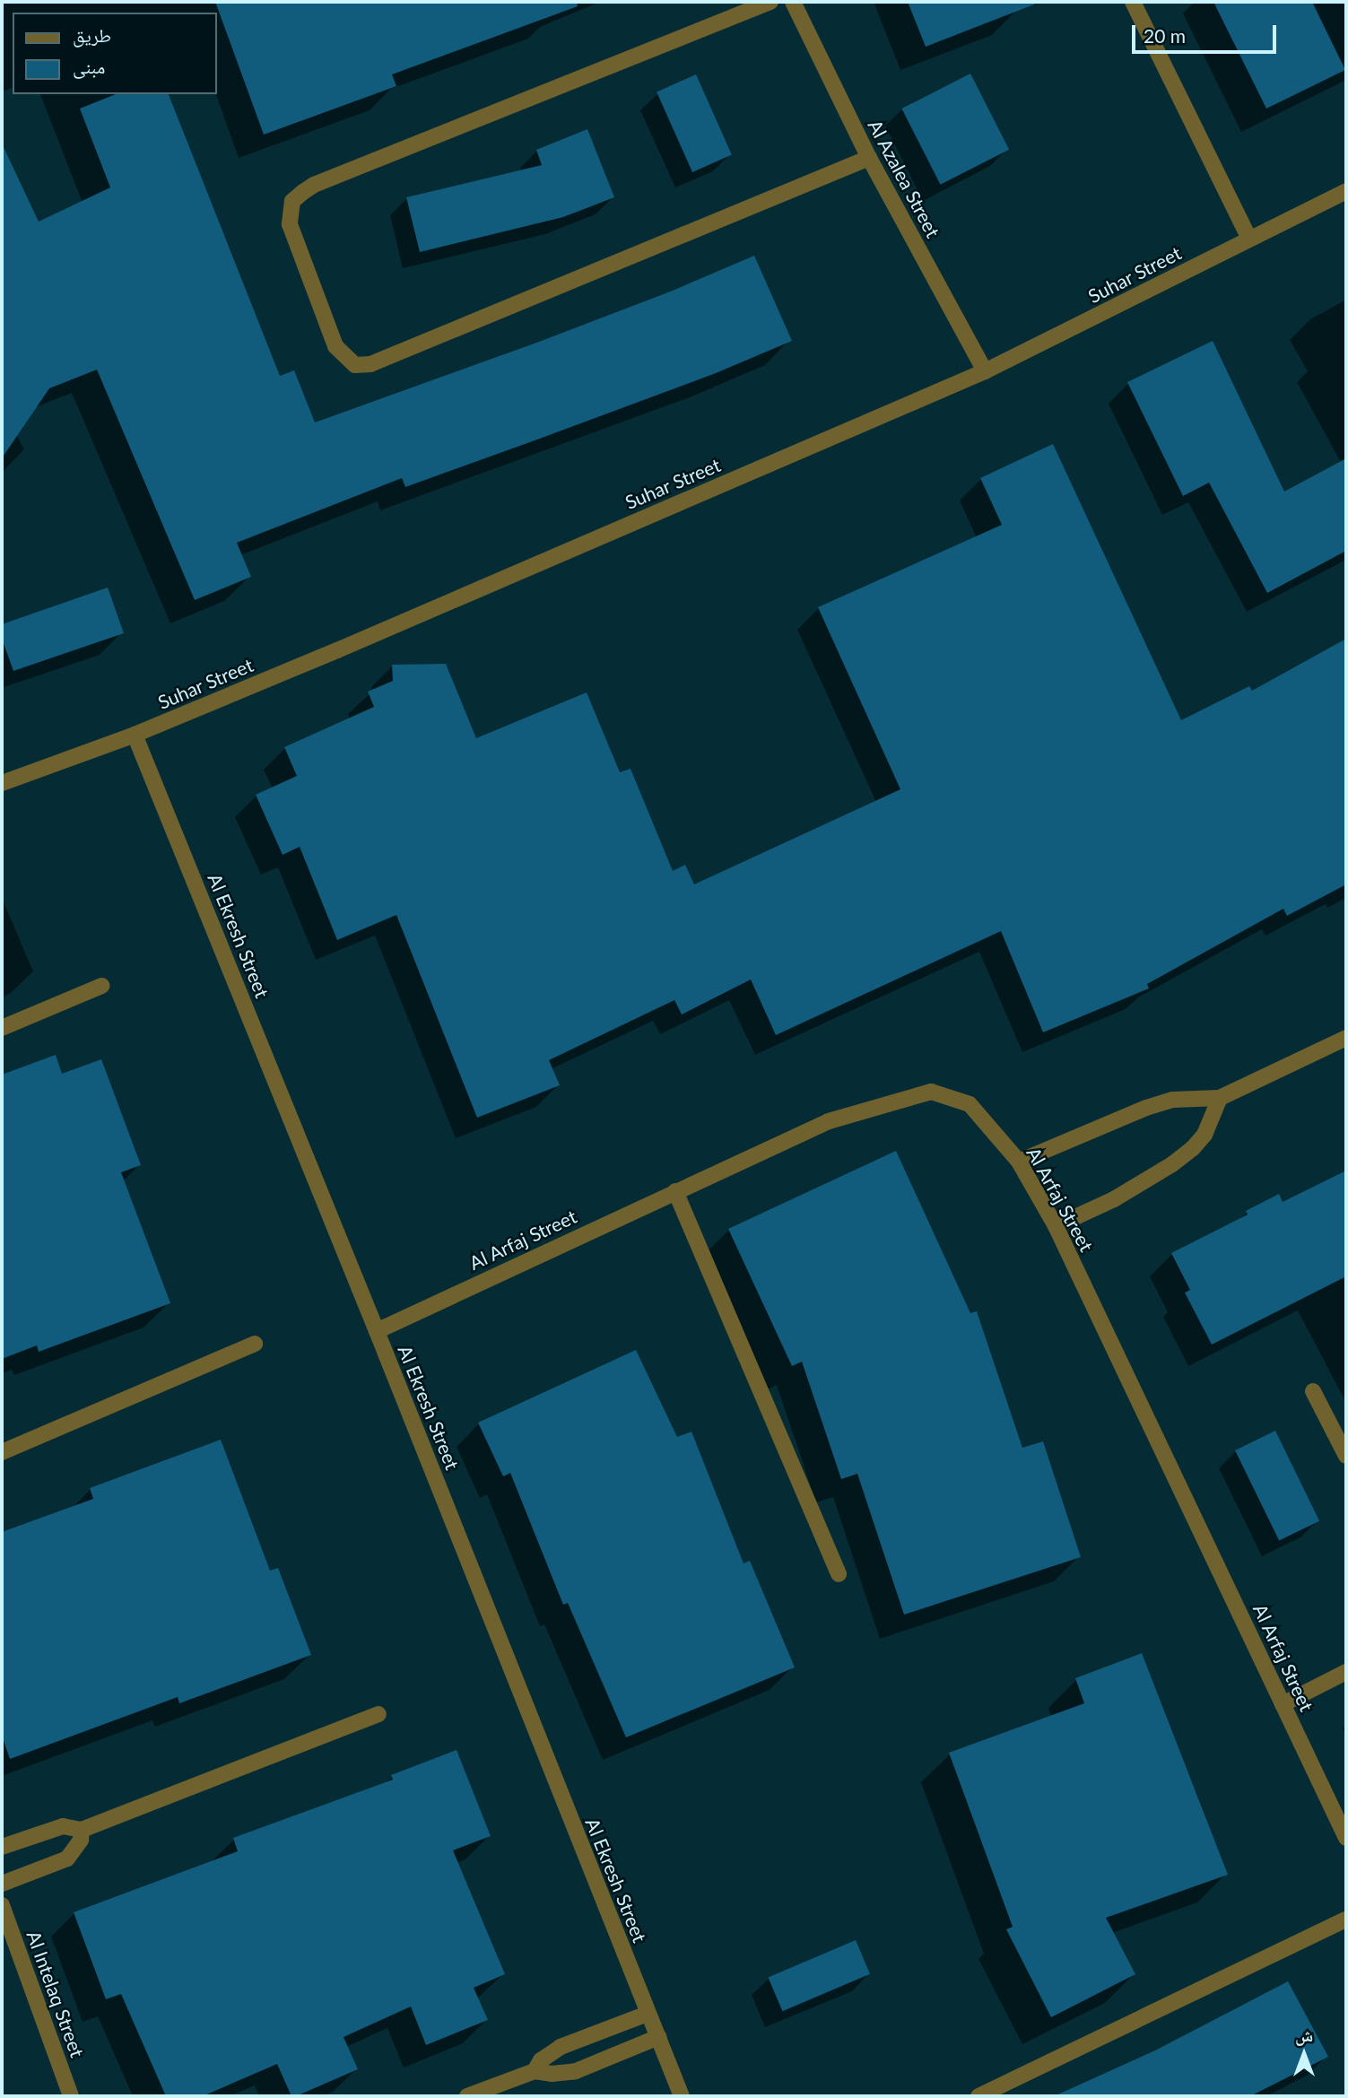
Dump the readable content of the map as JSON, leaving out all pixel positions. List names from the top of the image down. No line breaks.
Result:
{"streets":{"street":["Al Azalea Street","Suhar Street","Al Ekresh Street","Al Arfaj Street","Al Intelaq Street"]},"crossings":[["Al Azalea Street","Suhar Street"],["Suhar Street","Al Ekresh Street"],["Al Ekresh Street","Al Arfaj Street"]],"legend":["طريق","مبنى"],"scale_bar":"20 m","north":"top"}
